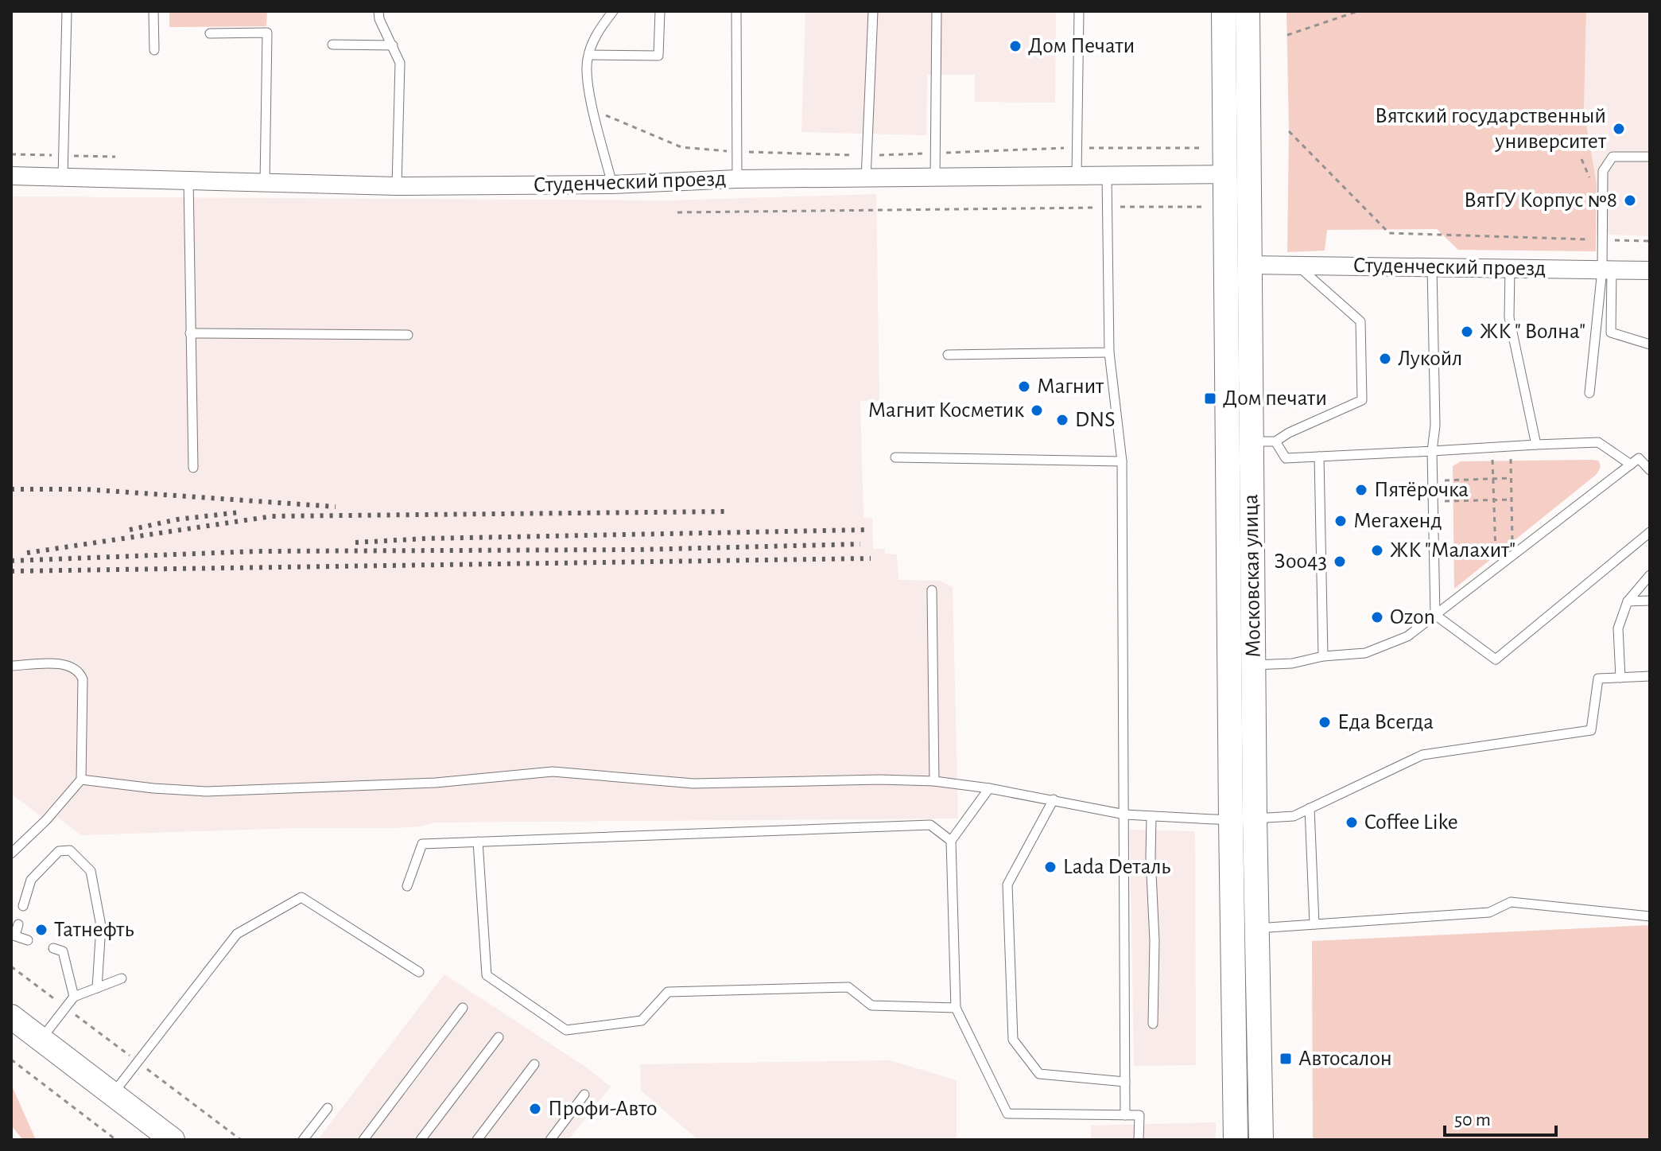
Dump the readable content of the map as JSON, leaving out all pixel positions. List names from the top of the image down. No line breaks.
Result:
{"streets":{"main road":["Московская улица"],"street":["Студенческий проезд"]},"crossings":[["Студенческий проезд","Московская улица"]],"places":{"other":["Дом Печати","Вятский государственный университет","ВятГУ Корпус №8","ЖК \" Волна\"","Лукойл","Магнит","Магнит Косметик","DNS","Пятёрочка","Мегахенд","ЖК \"Малахит\"","Зоо43","Ozon","Еда Всегда","Coffee Like","Lada Dеталь","Татнефть","Профи-Авто"],"transit":["Дом печати","Автосалон"]},"scale_bar":"50 m"}
